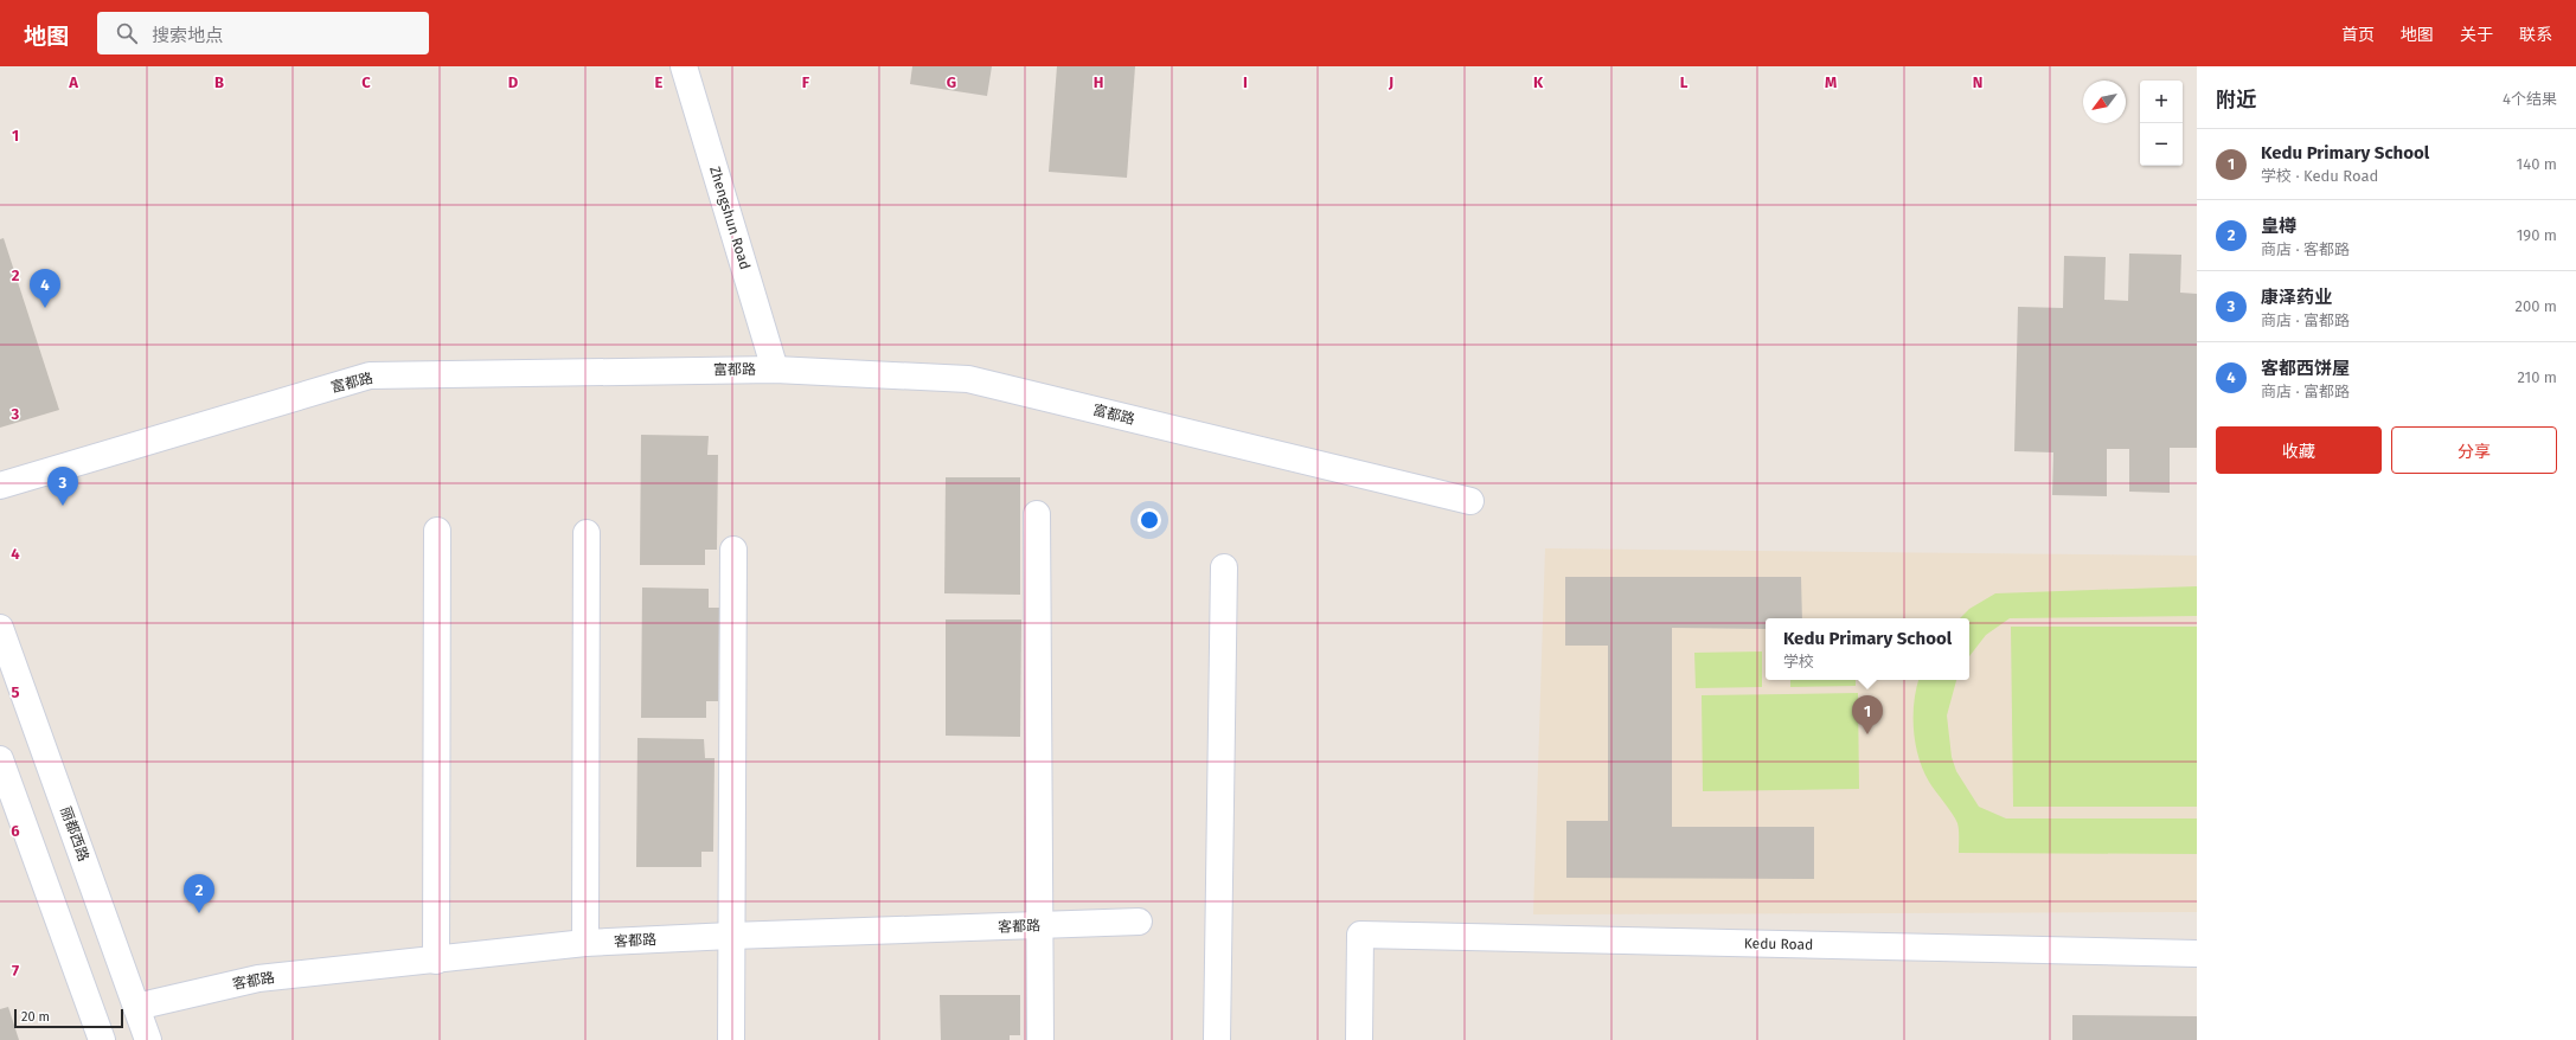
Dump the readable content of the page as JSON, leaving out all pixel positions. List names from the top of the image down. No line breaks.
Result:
{"streets":{"street":["Zhengshun Road","富都路","丽都西路","客都路","Kedu Road"]},"crossings":[["Zhengshun Road","富都路"],["丽都西路","客都路"]],"scale_bar":"20 m","north":"bottom left","page":{"header":"地图","search":"搜索地点","nav":["首页","地图","关于","联系"],"heading":["附近","4个结果"],"map_buttons":["+","−"],"list":[{"mark":"1","name":"Kedu Primary School","note":"学校 · Kedu Road","value":"140 m"},{"mark":"2","name":"皇樽","note":"商店 · 客都路","value":"190 m"},{"mark":"3","name":"康泽药业","note":"商店 · 富都路","value":"200 m"},{"mark":"4","name":"客都西饼屋","note":"商店 · 富都路","value":"210 m"}],"pins":["4","3","1","2"],"buttons":["收藏","分享"],"popup":["Kedu Primary School","学校"],"scale":"20 m"},"grid":{"columns":["A","B","C","D","E","F","G","H","I","J","K","L","M","N"],"rows":["1","2","3","4","5","6","7"]}}
